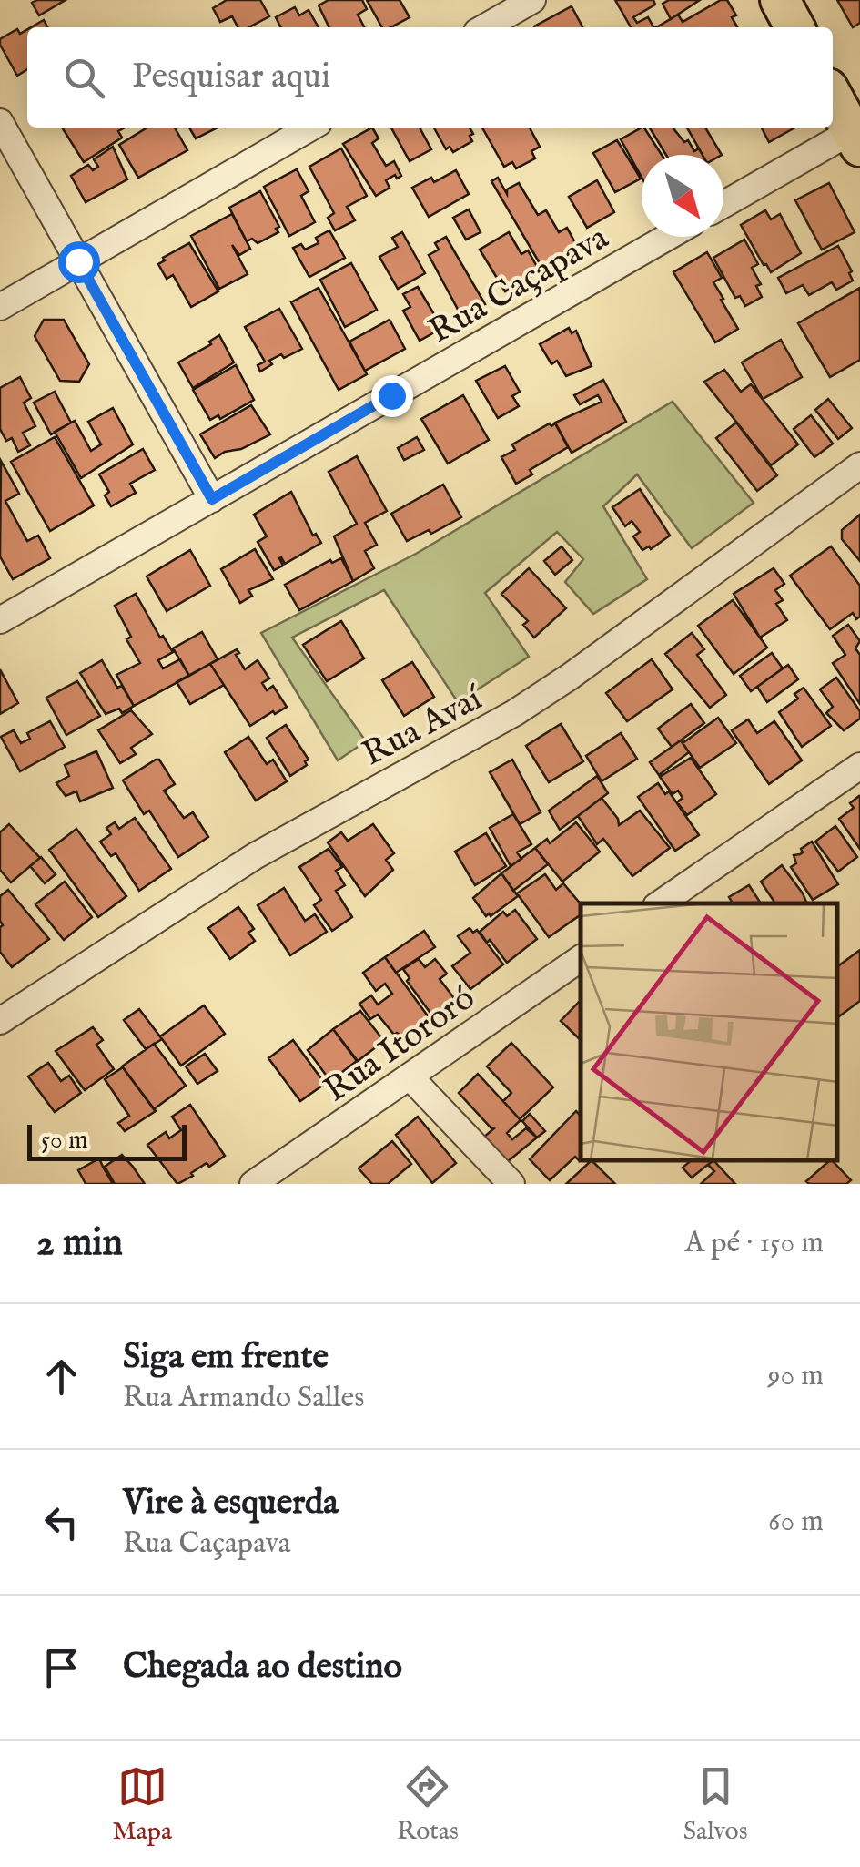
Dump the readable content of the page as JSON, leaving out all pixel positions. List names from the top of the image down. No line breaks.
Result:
{"streets":{"street":["Rua Caçapava","Rua Avaí","Rua Itororó"]},"scale_bar":"50 m","north":"bottom right","page":{"search":"Pesquisar aqui","scale":"50 m","heading":["2 min","A pé · 150 m"],"list":[["Siga em frente","Rua Armando Salles","90 m"],["Vire à esquerda","Rua Caçapava","60 m"],"Chegada ao destino"],"nav":["Mapa","Rotas","Salvos"]}}
